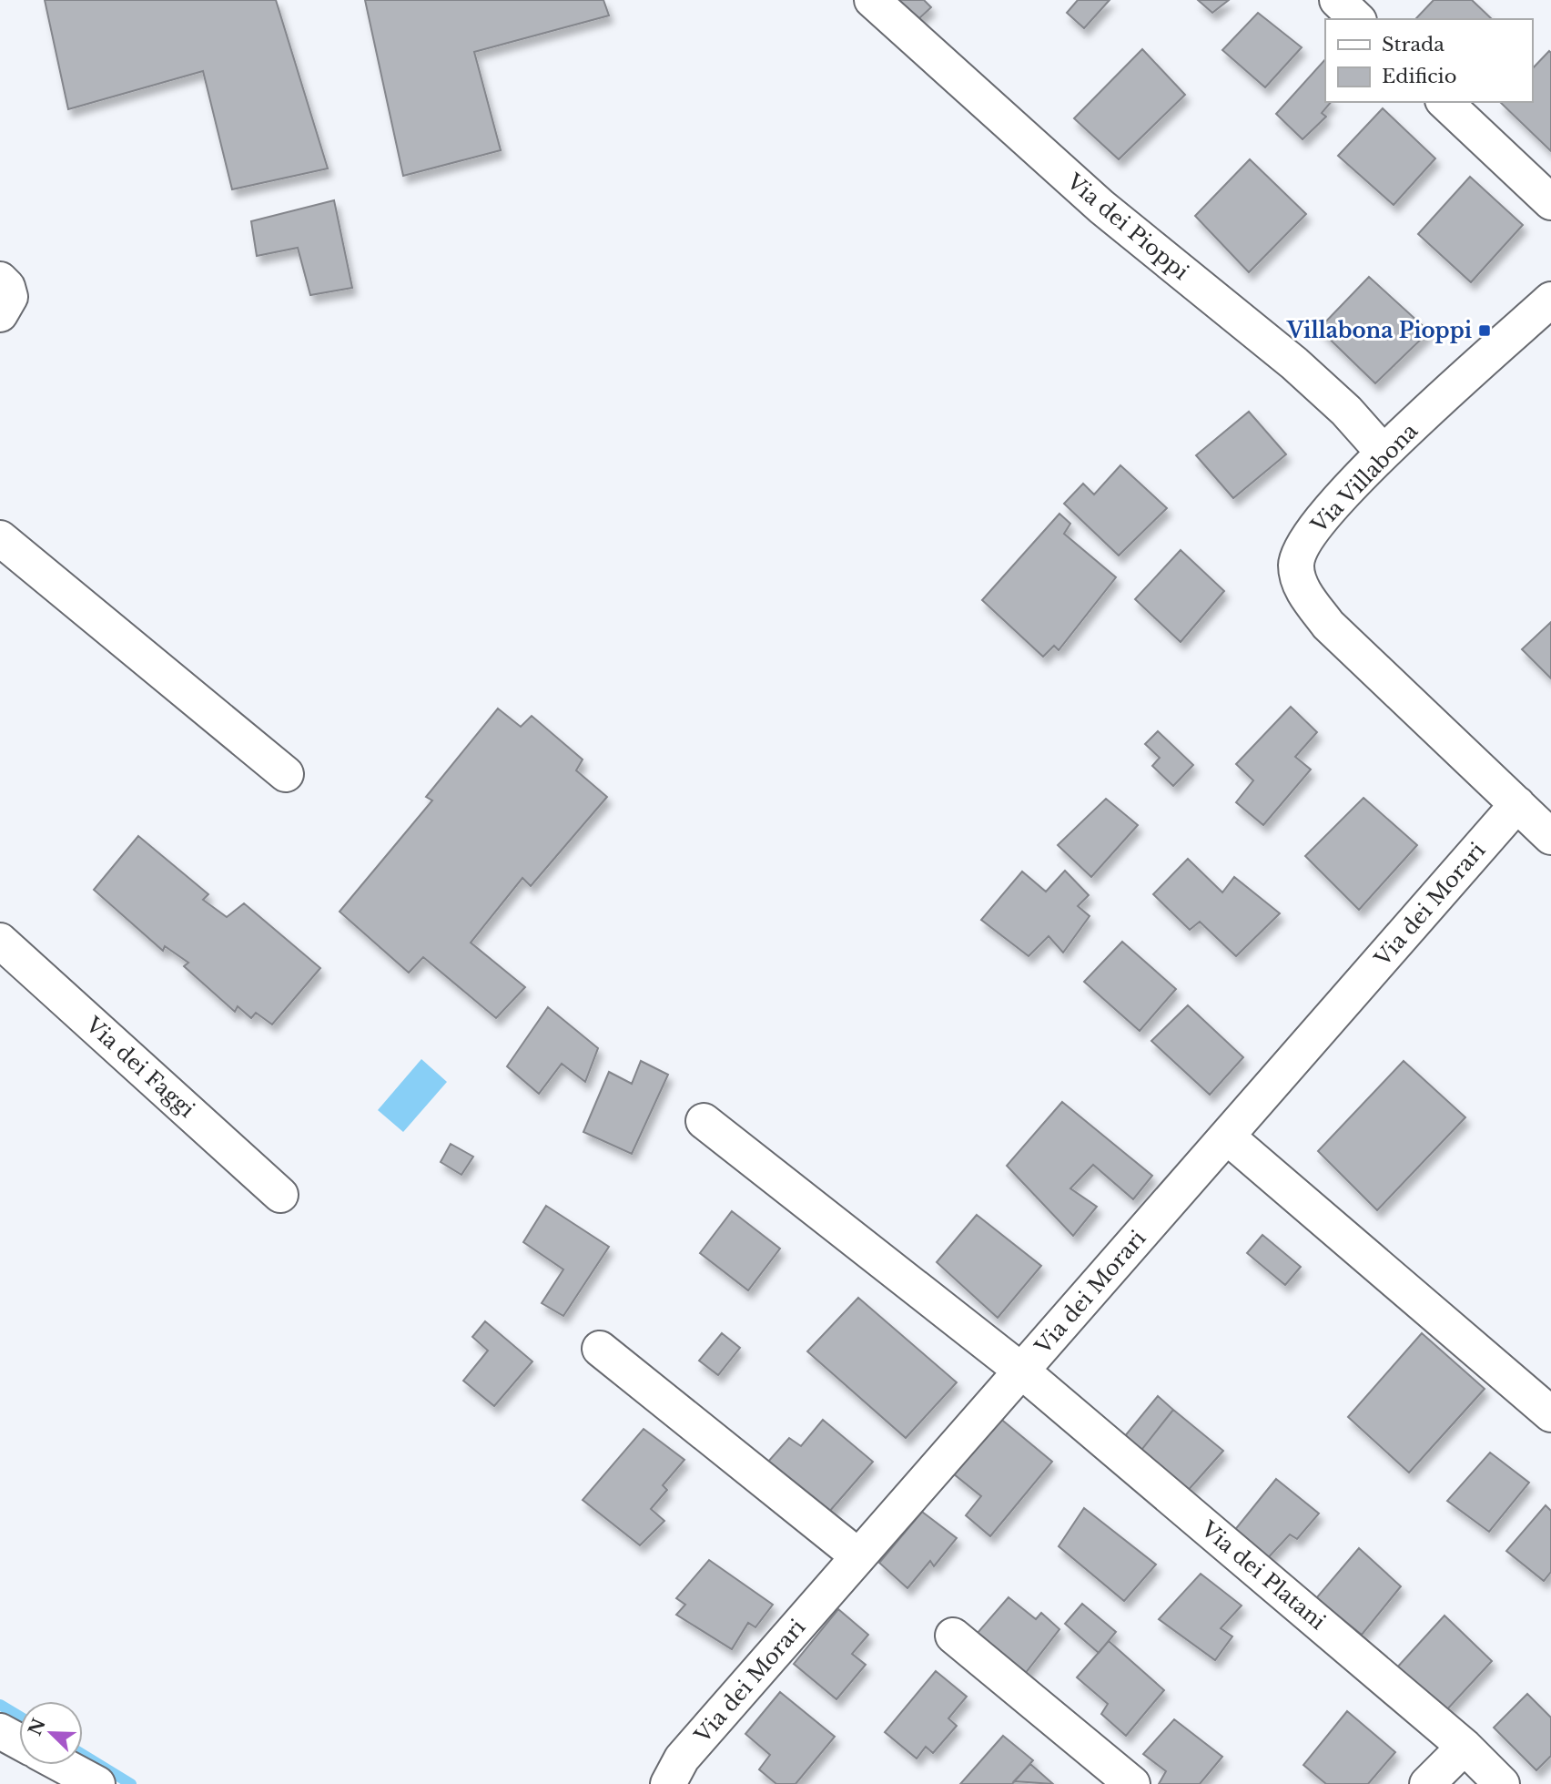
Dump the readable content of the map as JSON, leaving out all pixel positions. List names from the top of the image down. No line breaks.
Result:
{"streets":{"street":["Via dei Pioppi","Via Villabona","Via dei Morari","Via dei Faggi","Via dei Platani"]},"crossings":[["Via dei Pioppi","Via Villabona"],["Via Villabona","Via dei Morari"],["Via dei Morari","Via dei Platani"]],"places":{"transit":["Villabona Pioppi"]},"legend":["Strada","Edificio"],"north":"top left"}
